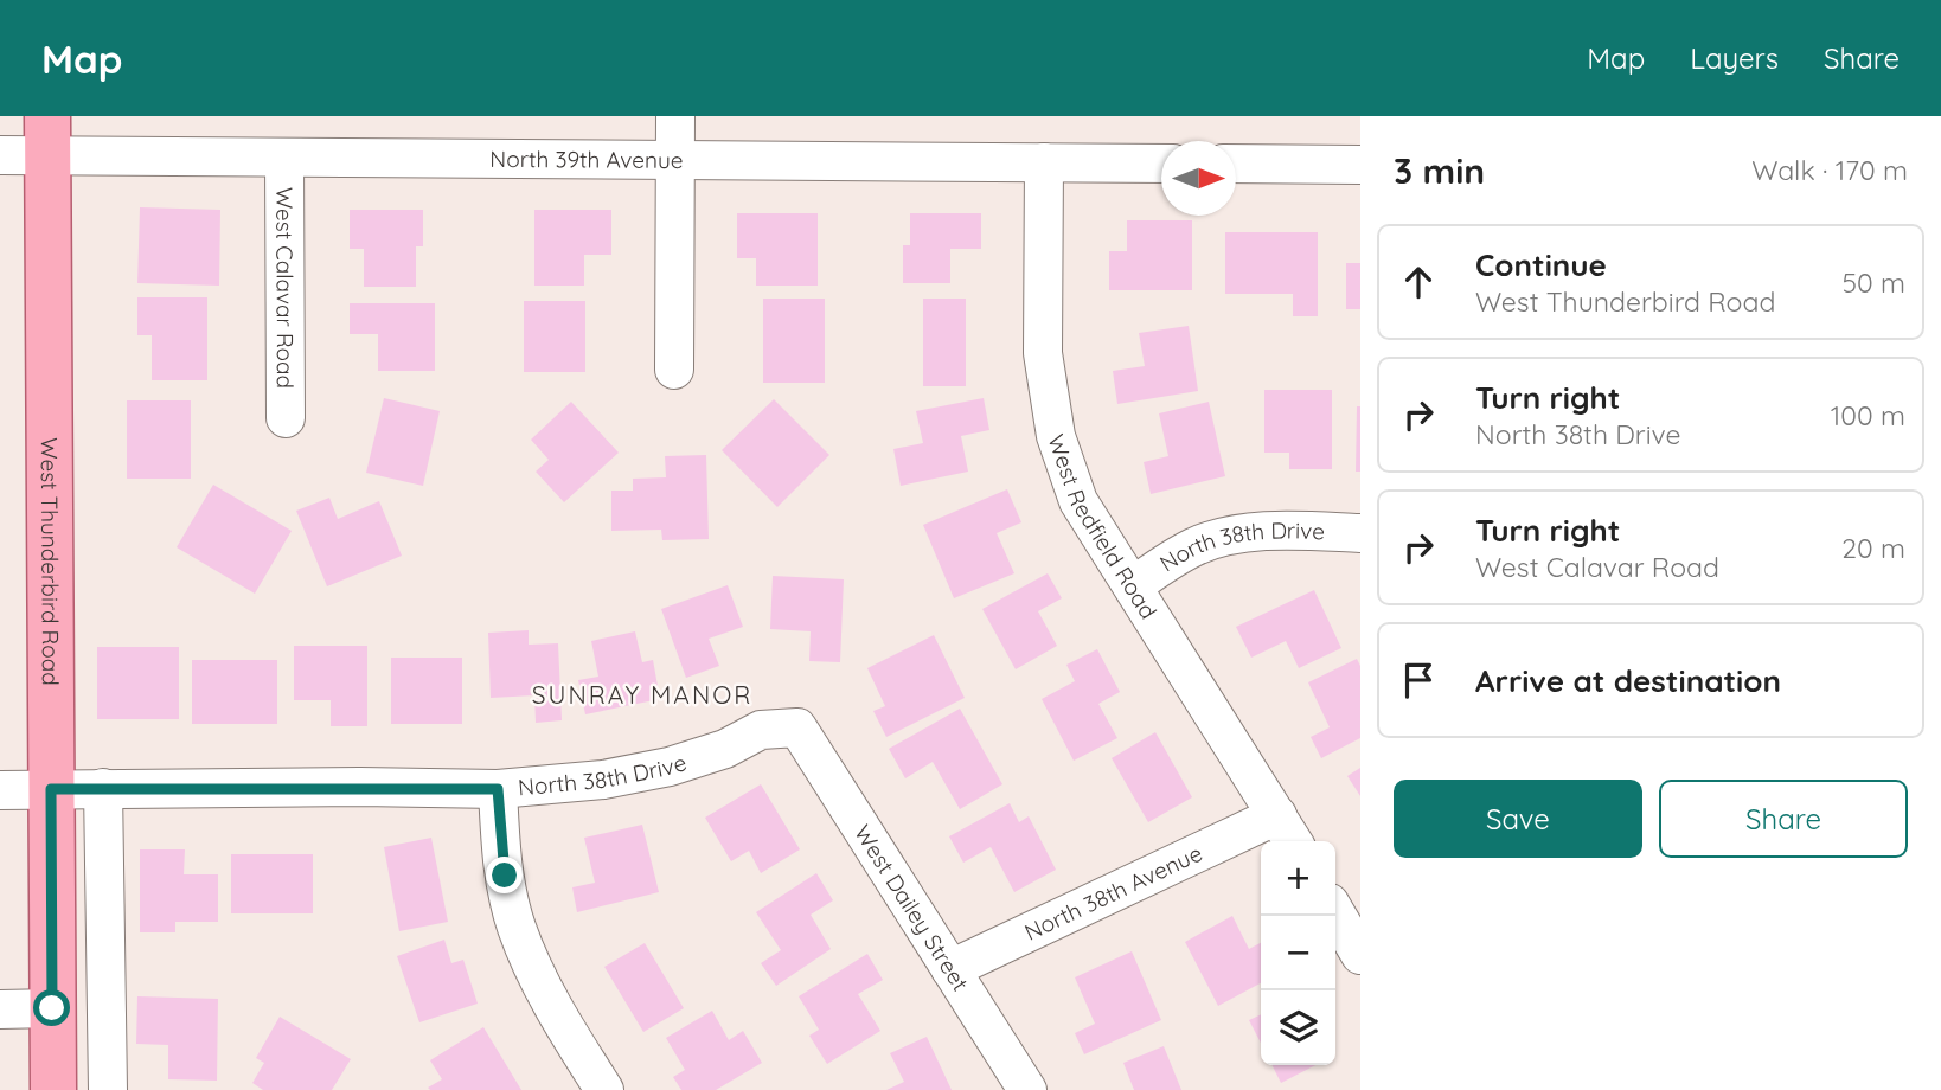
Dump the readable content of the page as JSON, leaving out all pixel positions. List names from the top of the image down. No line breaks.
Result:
{"streets":{"main road":["West Thunderbird Road"],"street":["North 39th Avenue","West Calavar Road","West Redfield Road","North 38th Drive","North 38th Avenue","West Dailey Street"]},"crossings":[["North 39th Avenue","West Calavar Road"],["North 39th Avenue","West Redfield Road"],["North 39th Avenue","West Thunderbird Road"],["West Redfield Road","North 38th Drive"],["West Redfield Road","North 38th Avenue"],["North 38th Drive","West Thunderbird Road"],["North 38th Drive","West Dailey Street"],["North 38th Avenue","West Dailey Street"]],"districts":["SUNRAY MANOR"],"north":"right","page":{"header":"Map","nav":["Map","Layers","Share"],"heading":["3 min","Walk · 170 m"],"list":[["Continue","West Thunderbird Road","50 m"],["Turn right","North 38th Drive","100 m"],["Turn right","West Calavar Road","20 m"],"Arrive at destination"],"buttons":["Save","Share"],"map_buttons":["+","−"]}}
